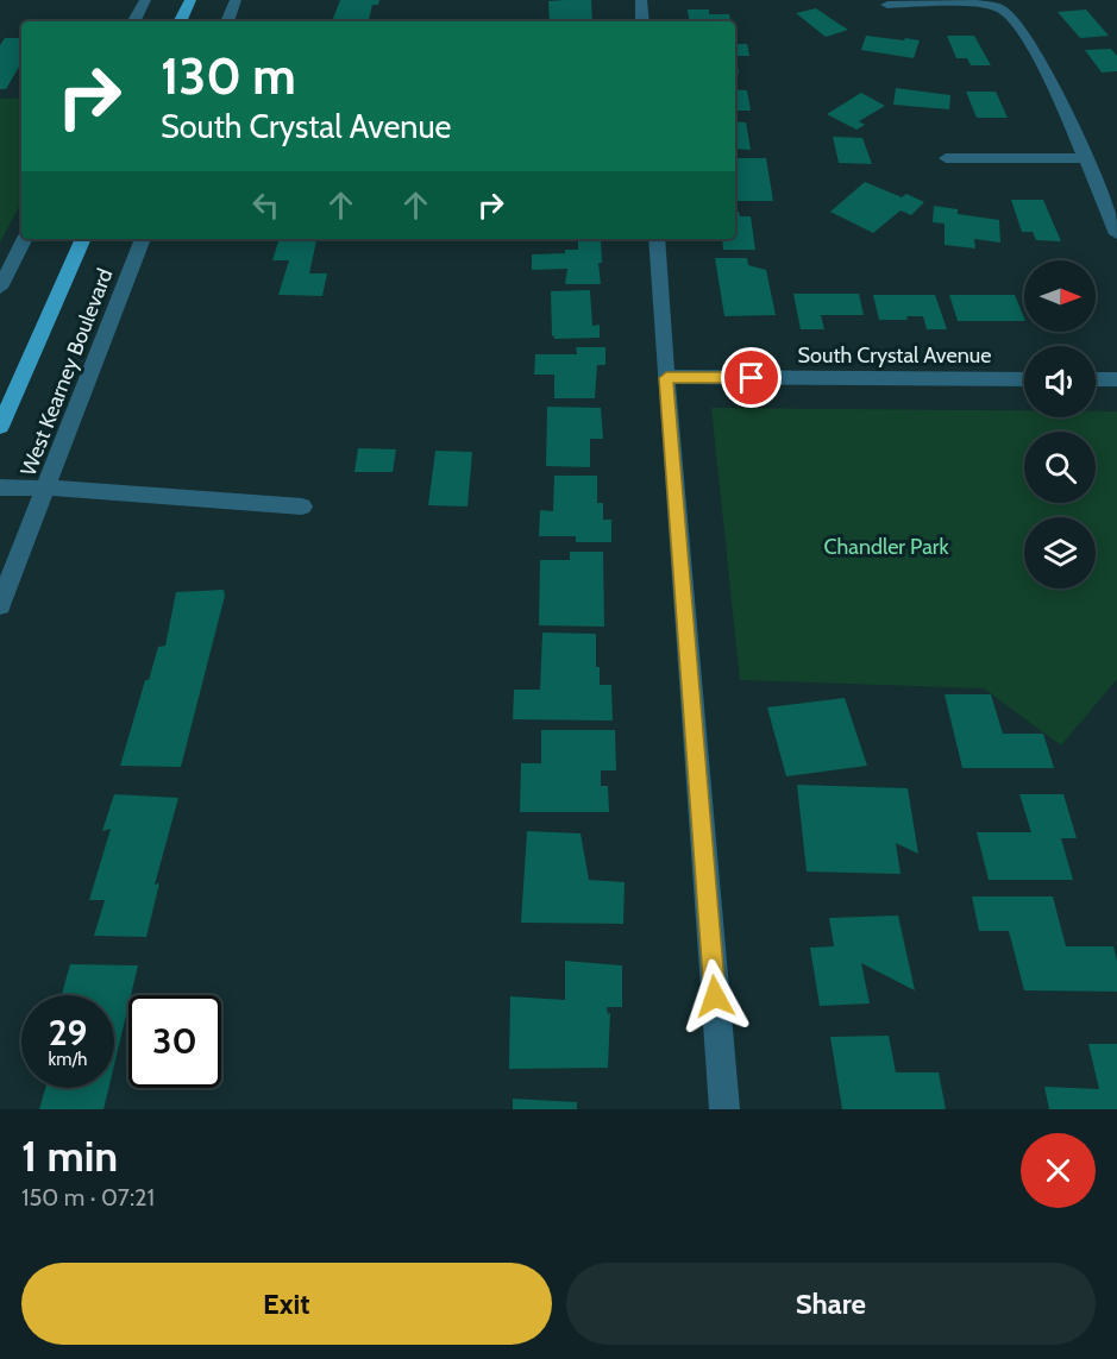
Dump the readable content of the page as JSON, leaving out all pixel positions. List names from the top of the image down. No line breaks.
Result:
{"streets":{"main road":["West Kearney Boulevard"],"street":["South Crystal Avenue"]},"parks":["Chandler Park"],"north":"right","page":{"turn":["130 m","South Crystal Avenue"],"speed":"29 km/h","limit":"30","heading":["1 min","150 m · 07:21"],"buttons":["Exit","Share"]}}
